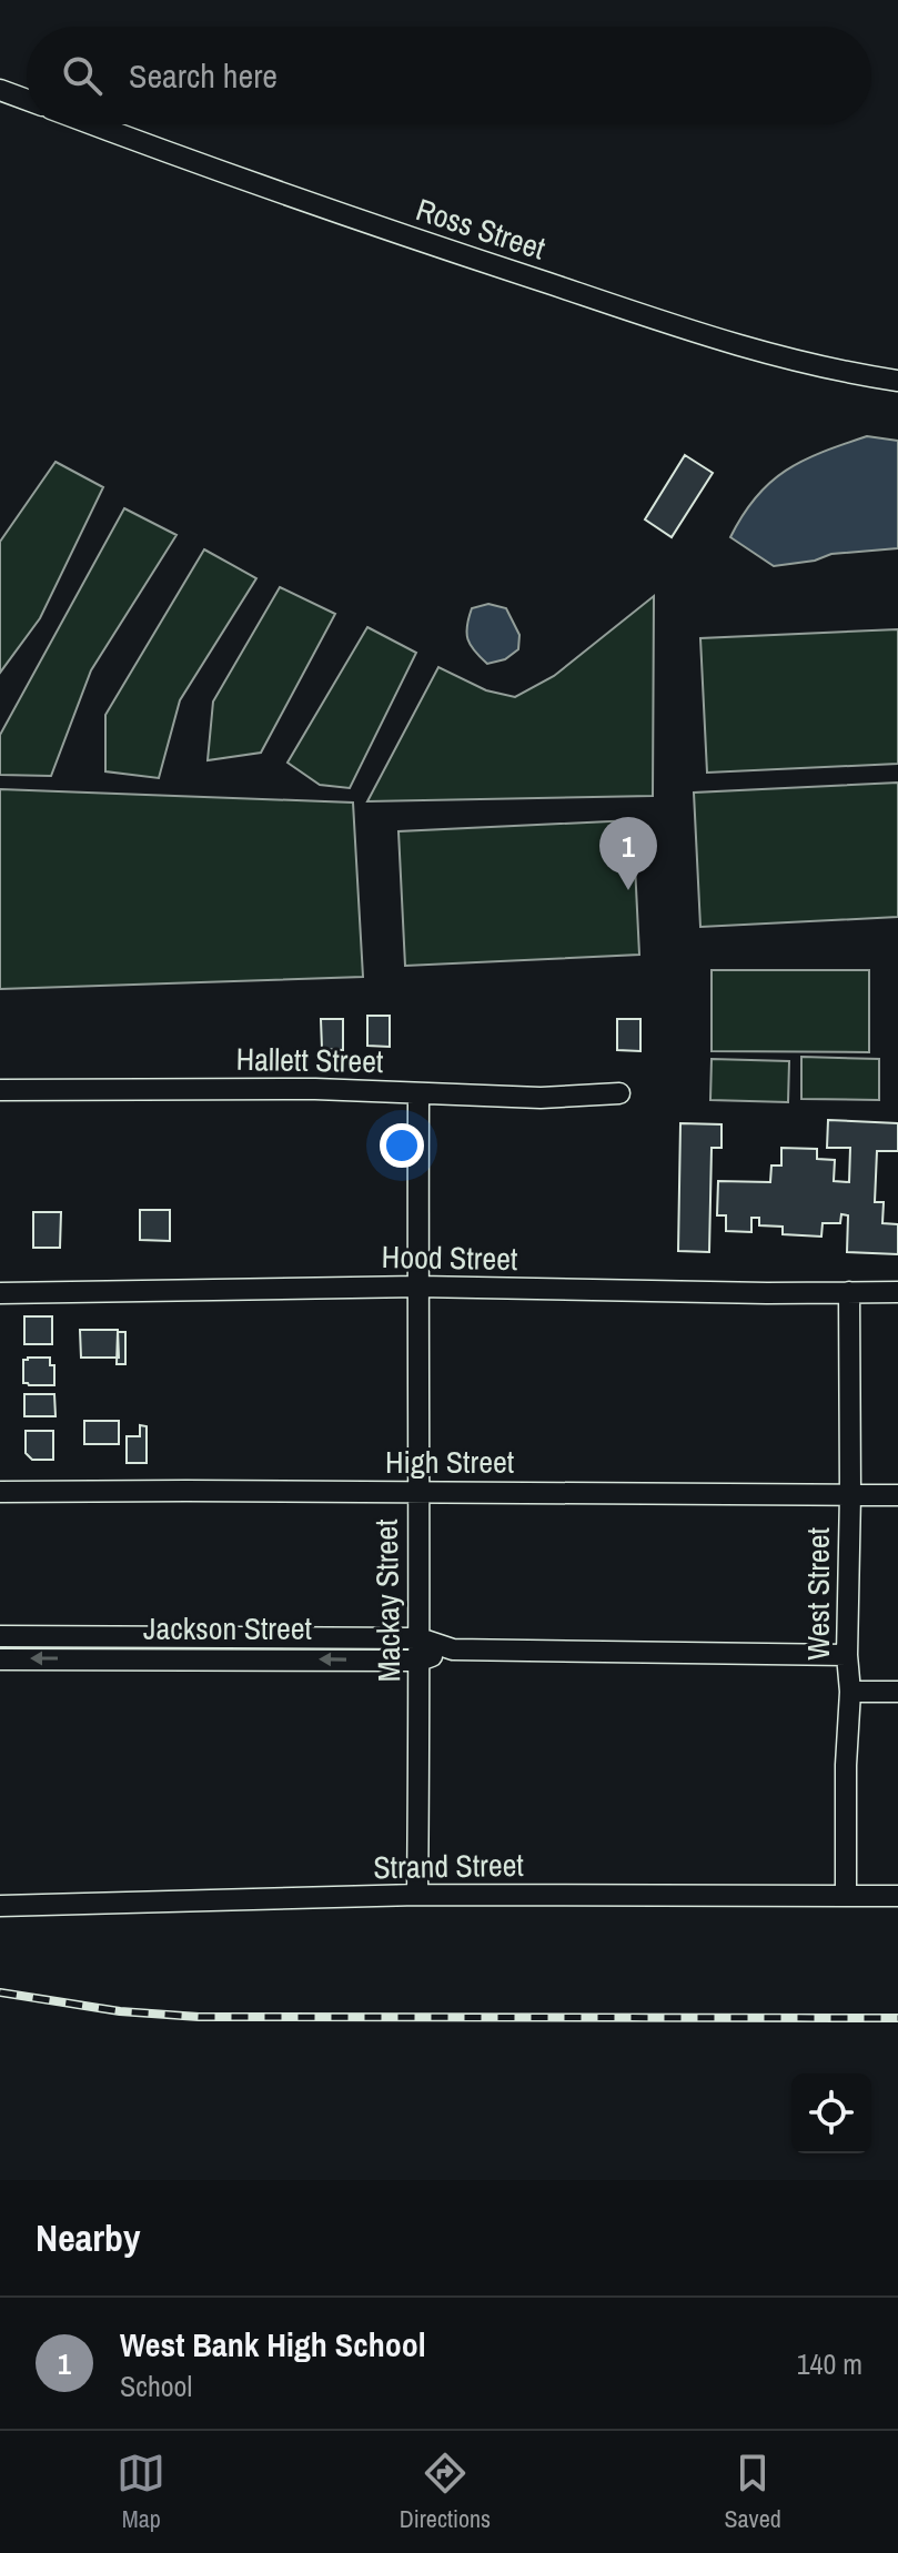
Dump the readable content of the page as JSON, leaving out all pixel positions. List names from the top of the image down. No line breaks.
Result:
{"streets":{"street":["Ross Street","Hallett Street","Hood Street","High Street","West Street","Mackay Street","Jackson Street","Strand Street"]},"crossings":[["Hallett Street","Mackay Street"],["Hood Street","West Street"],["Hood Street","Mackay Street"],["High Street","West Street"],["High Street","Mackay Street"],["West Street","Jackson Street"],["West Street","Strand Street"],["Mackay Street","Jackson Street"],["Mackay Street","Strand Street"]],"page":{"search":"Search here","pins":"1","heading":"Nearby","list":[{"mark":"1","name":"West Bank High School","note":"School","value":"140 m"}],"nav":["Map","Directions","Saved"]}}
